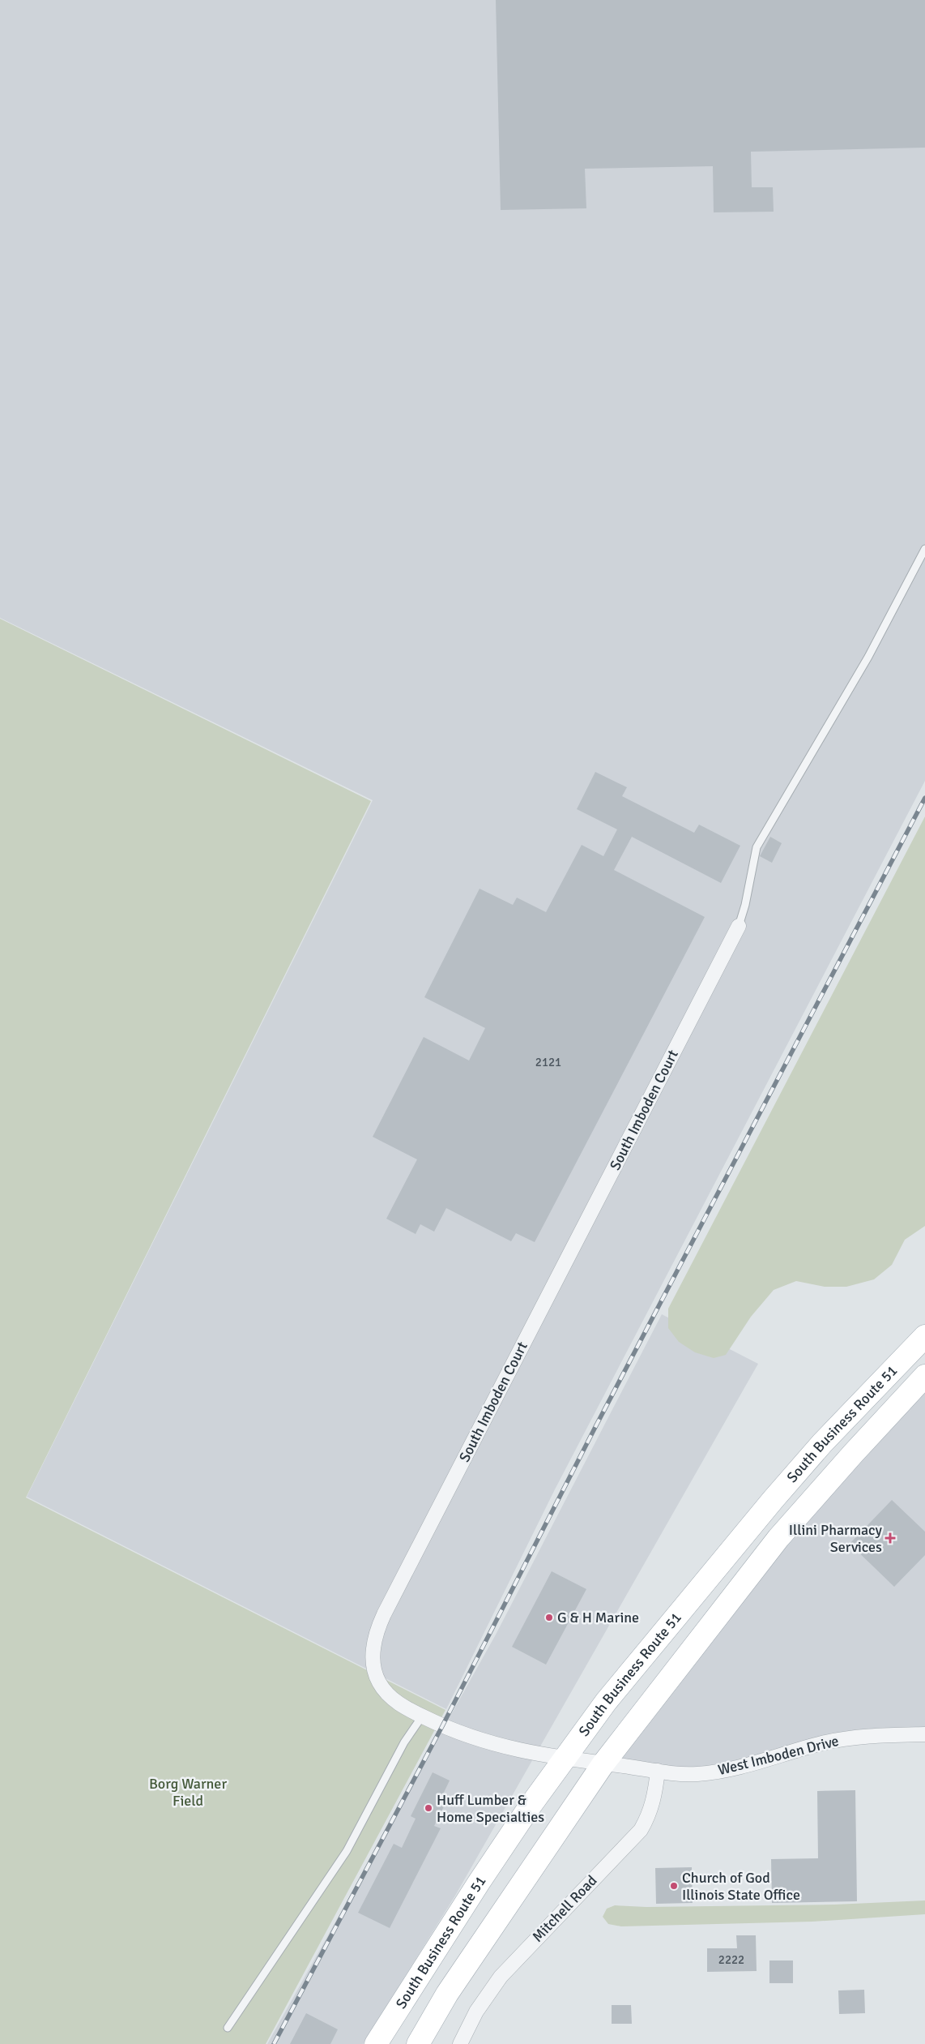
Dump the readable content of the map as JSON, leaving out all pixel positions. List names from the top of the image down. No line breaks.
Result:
{"streets":{"main road":["South Business Route 51"],"street":["South Imboden Court","West Imboden Drive","Mitchell Road"]},"crossings":[["South Imboden Court","South Business Route 51"],["South Imboden Court","West Imboden Drive"],["South Business Route 51","West Imboden Drive"],["West Imboden Drive","Mitchell Road"]],"parks":["Borg Warner Field"],"places":{"health":["Illini Pharmacy Services"],"other":["G & H Marine","Huff Lumber & Home Specialties","Church of God Illinois State Office"]},"house_numbers":["2121","2222"]}
